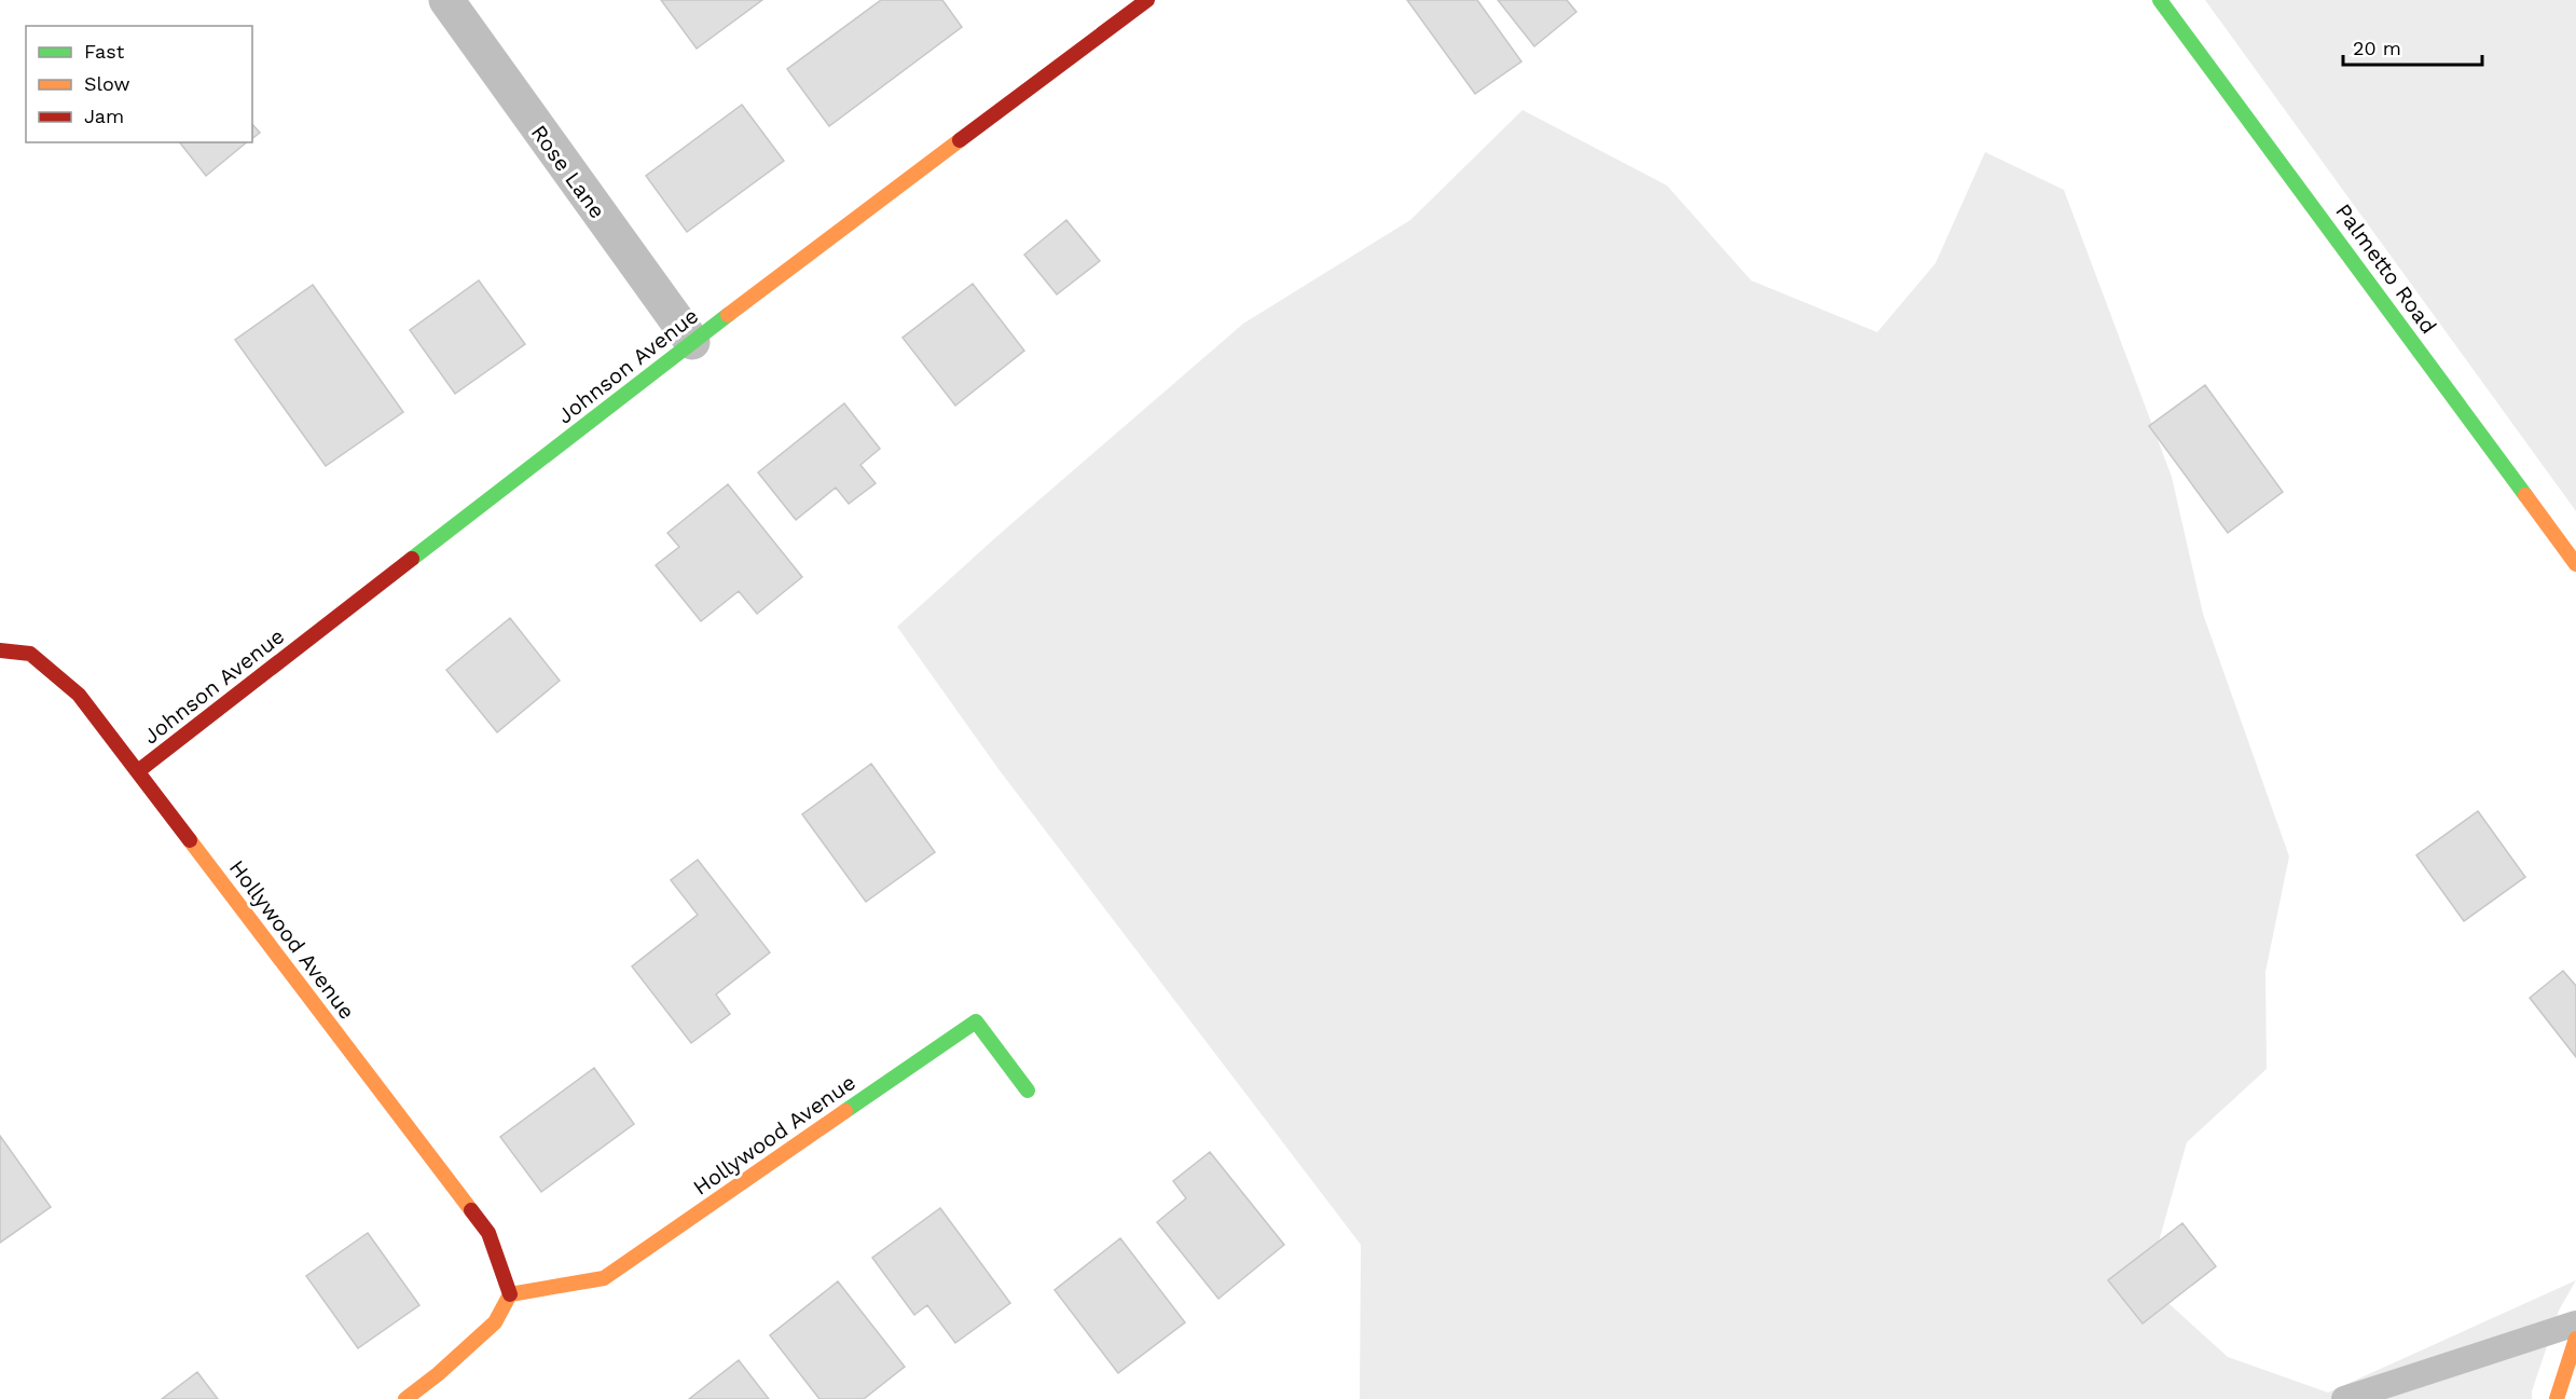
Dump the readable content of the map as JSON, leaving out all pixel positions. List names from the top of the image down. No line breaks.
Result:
{"streets":{"street":["Rose Lane","Palmetto Road","Johnson Avenue","Hollywood Avenue"]},"crossings":[["Rose Lane","Johnson Avenue"],["Johnson Avenue","Hollywood Avenue"]],"legend":["Fast","Slow","Jam"],"scale_bar":"20 m"}
